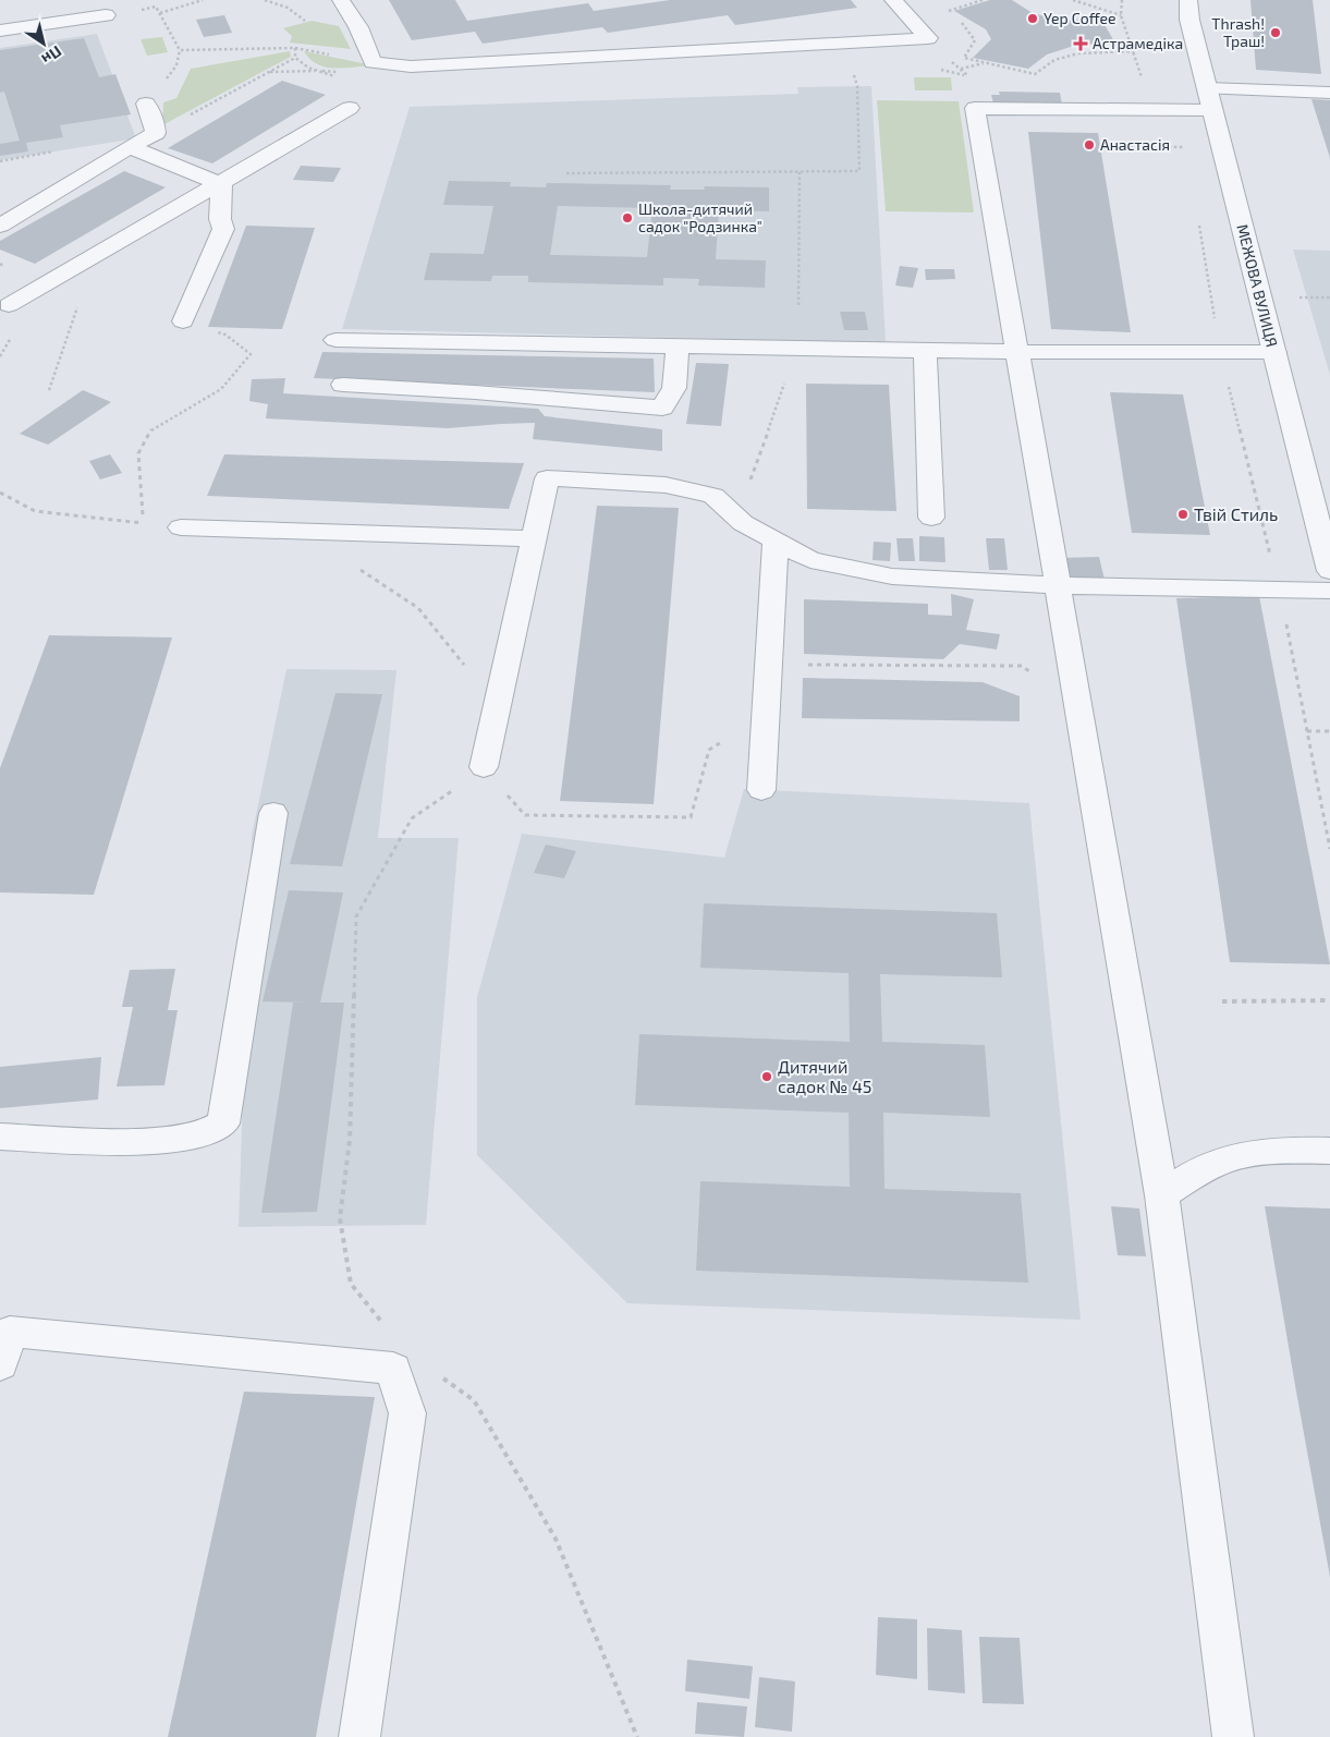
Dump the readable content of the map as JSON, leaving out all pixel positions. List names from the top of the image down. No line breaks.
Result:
{"streets":{"street":["МЕЖОВА ВУЛИЦЯ"]},"places":{"other":["Yep Coffee","Thrash! Траш!","Анастасія","Школа-дитячий садок \"Родзинка\"","Твій Стиль","Дитячий садок № 45"],"health":["Астрамедіка"]},"north":"bottom right"}
